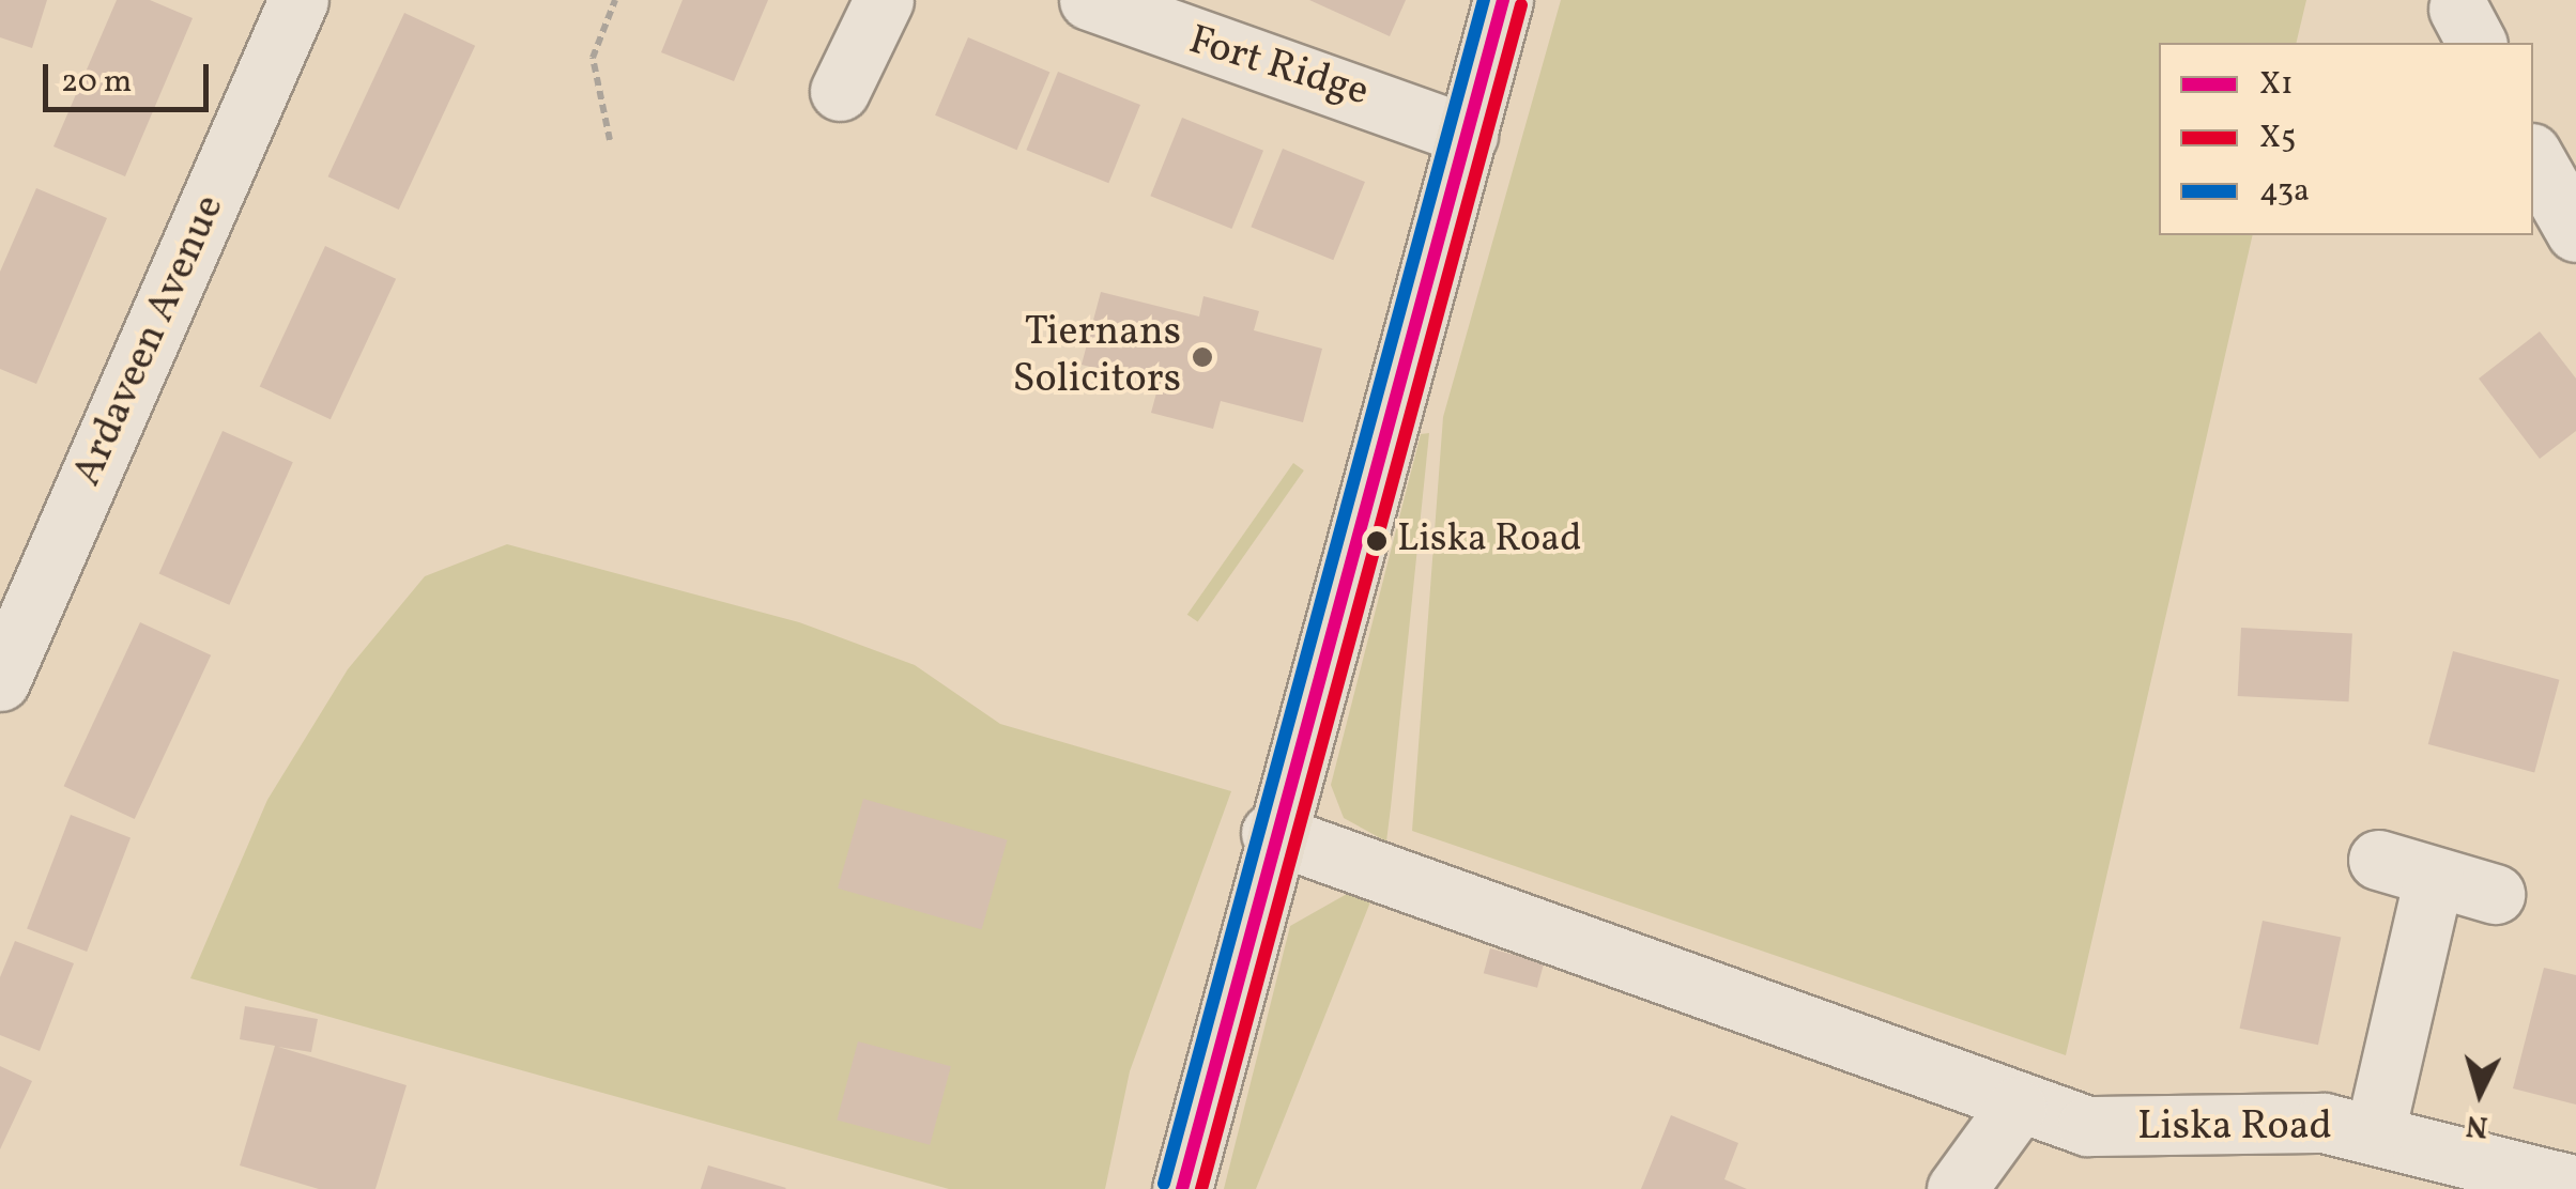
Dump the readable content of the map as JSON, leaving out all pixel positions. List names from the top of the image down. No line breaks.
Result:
{"streets":{"street":["Fort Ridge","Ardaveen Avenue","Liska Road"]},"places":["Tiernans Solicitors","Liska Road"],"lines":["transit line X1","transit line 43a","transit line X5"],"legend":["X1","X5","43a"],"scale_bar":"20 m","north":"bottom"}
